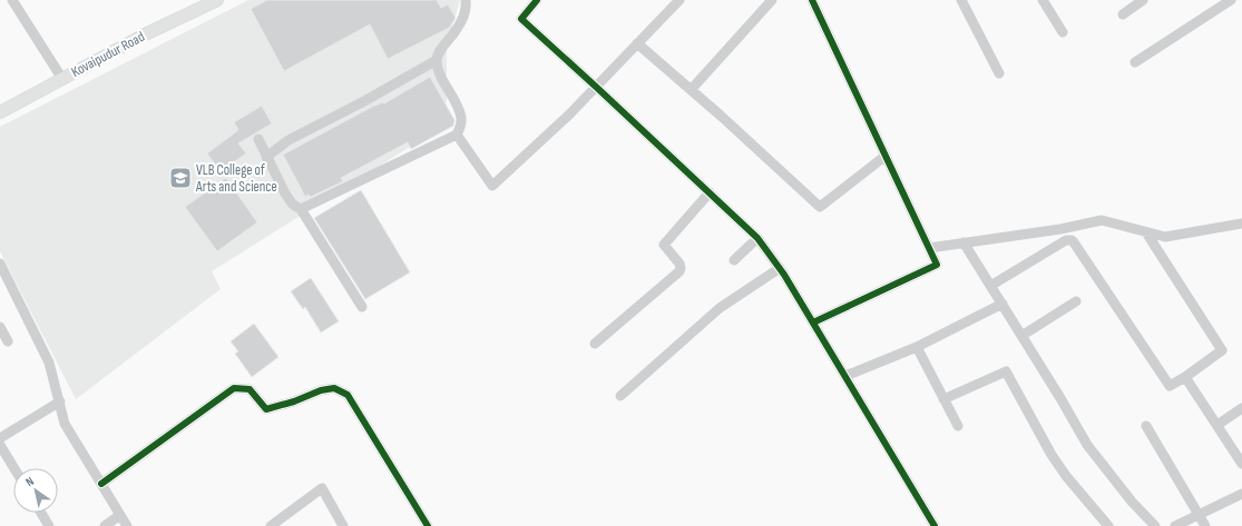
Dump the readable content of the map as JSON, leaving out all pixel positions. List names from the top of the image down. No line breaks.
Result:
{"streets":{"main road":["Kovaipudur Road"]},"places":{"school or university":["VLB College of Arts and Science"]},"north":"top left"}
